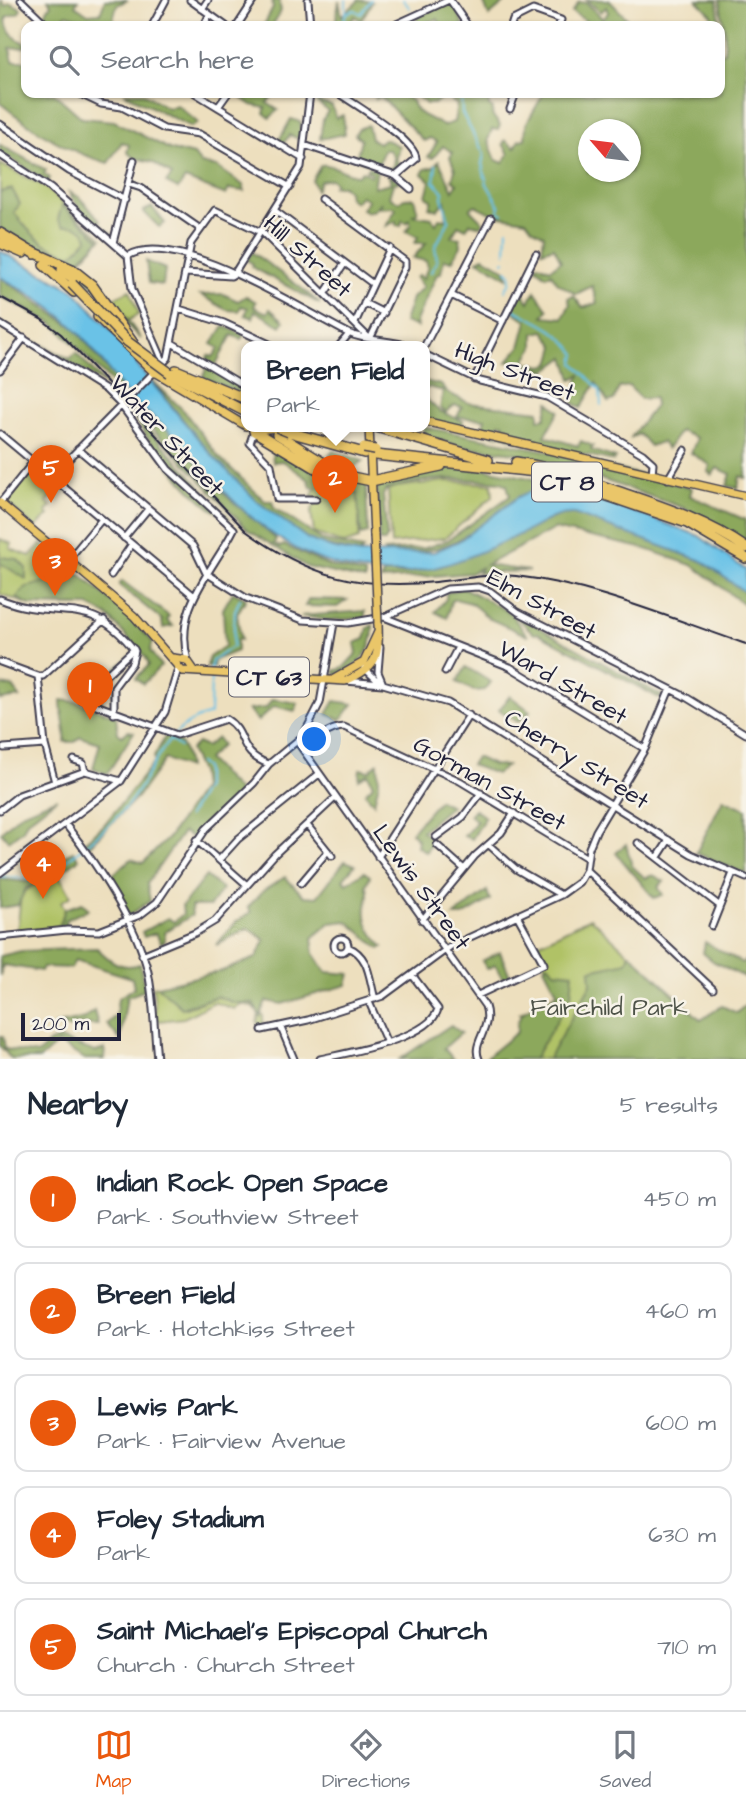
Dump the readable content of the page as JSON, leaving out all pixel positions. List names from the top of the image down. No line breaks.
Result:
{"streets":{"highway":["CT 8"],"main road":["CT 63","Cherry Street"],"street":["Hill Street","High Street","Water Street","Elm Street","Ward Street","Gorman Street","Lewis Street"]},"crossings":[["Water Street","Elm Street"],["Elm Street","Ward Street"],["Gorman Street","Lewis Street"]],"parks":["Fairchild Park"],"scale_bar":"200 m","north":"top left","page":{"search":"Search here","popup":["Breen Field","Park"],"pins":["5","2","3","1","4"],"scale":"200 m","heading":["Nearby","5 results"],"list":[{"mark":"1","name":"Indian Rock Open Space","note":"Park · Southview Street","value":"450 m"},{"mark":"2","name":"Breen Field","note":"Park · Hotchkiss Street","value":"460 m"},{"mark":"3","name":"Lewis Park","note":"Park · Fairview Avenue","value":"600 m"},{"mark":"4","name":"Foley Stadium","note":"Park","value":"630 m"},{"mark":"5","name":"Saint Michael's Episcopal Church","note":"Church · Church Street","value":"710 m"}],"nav":["Map","Directions","Saved"]}}
